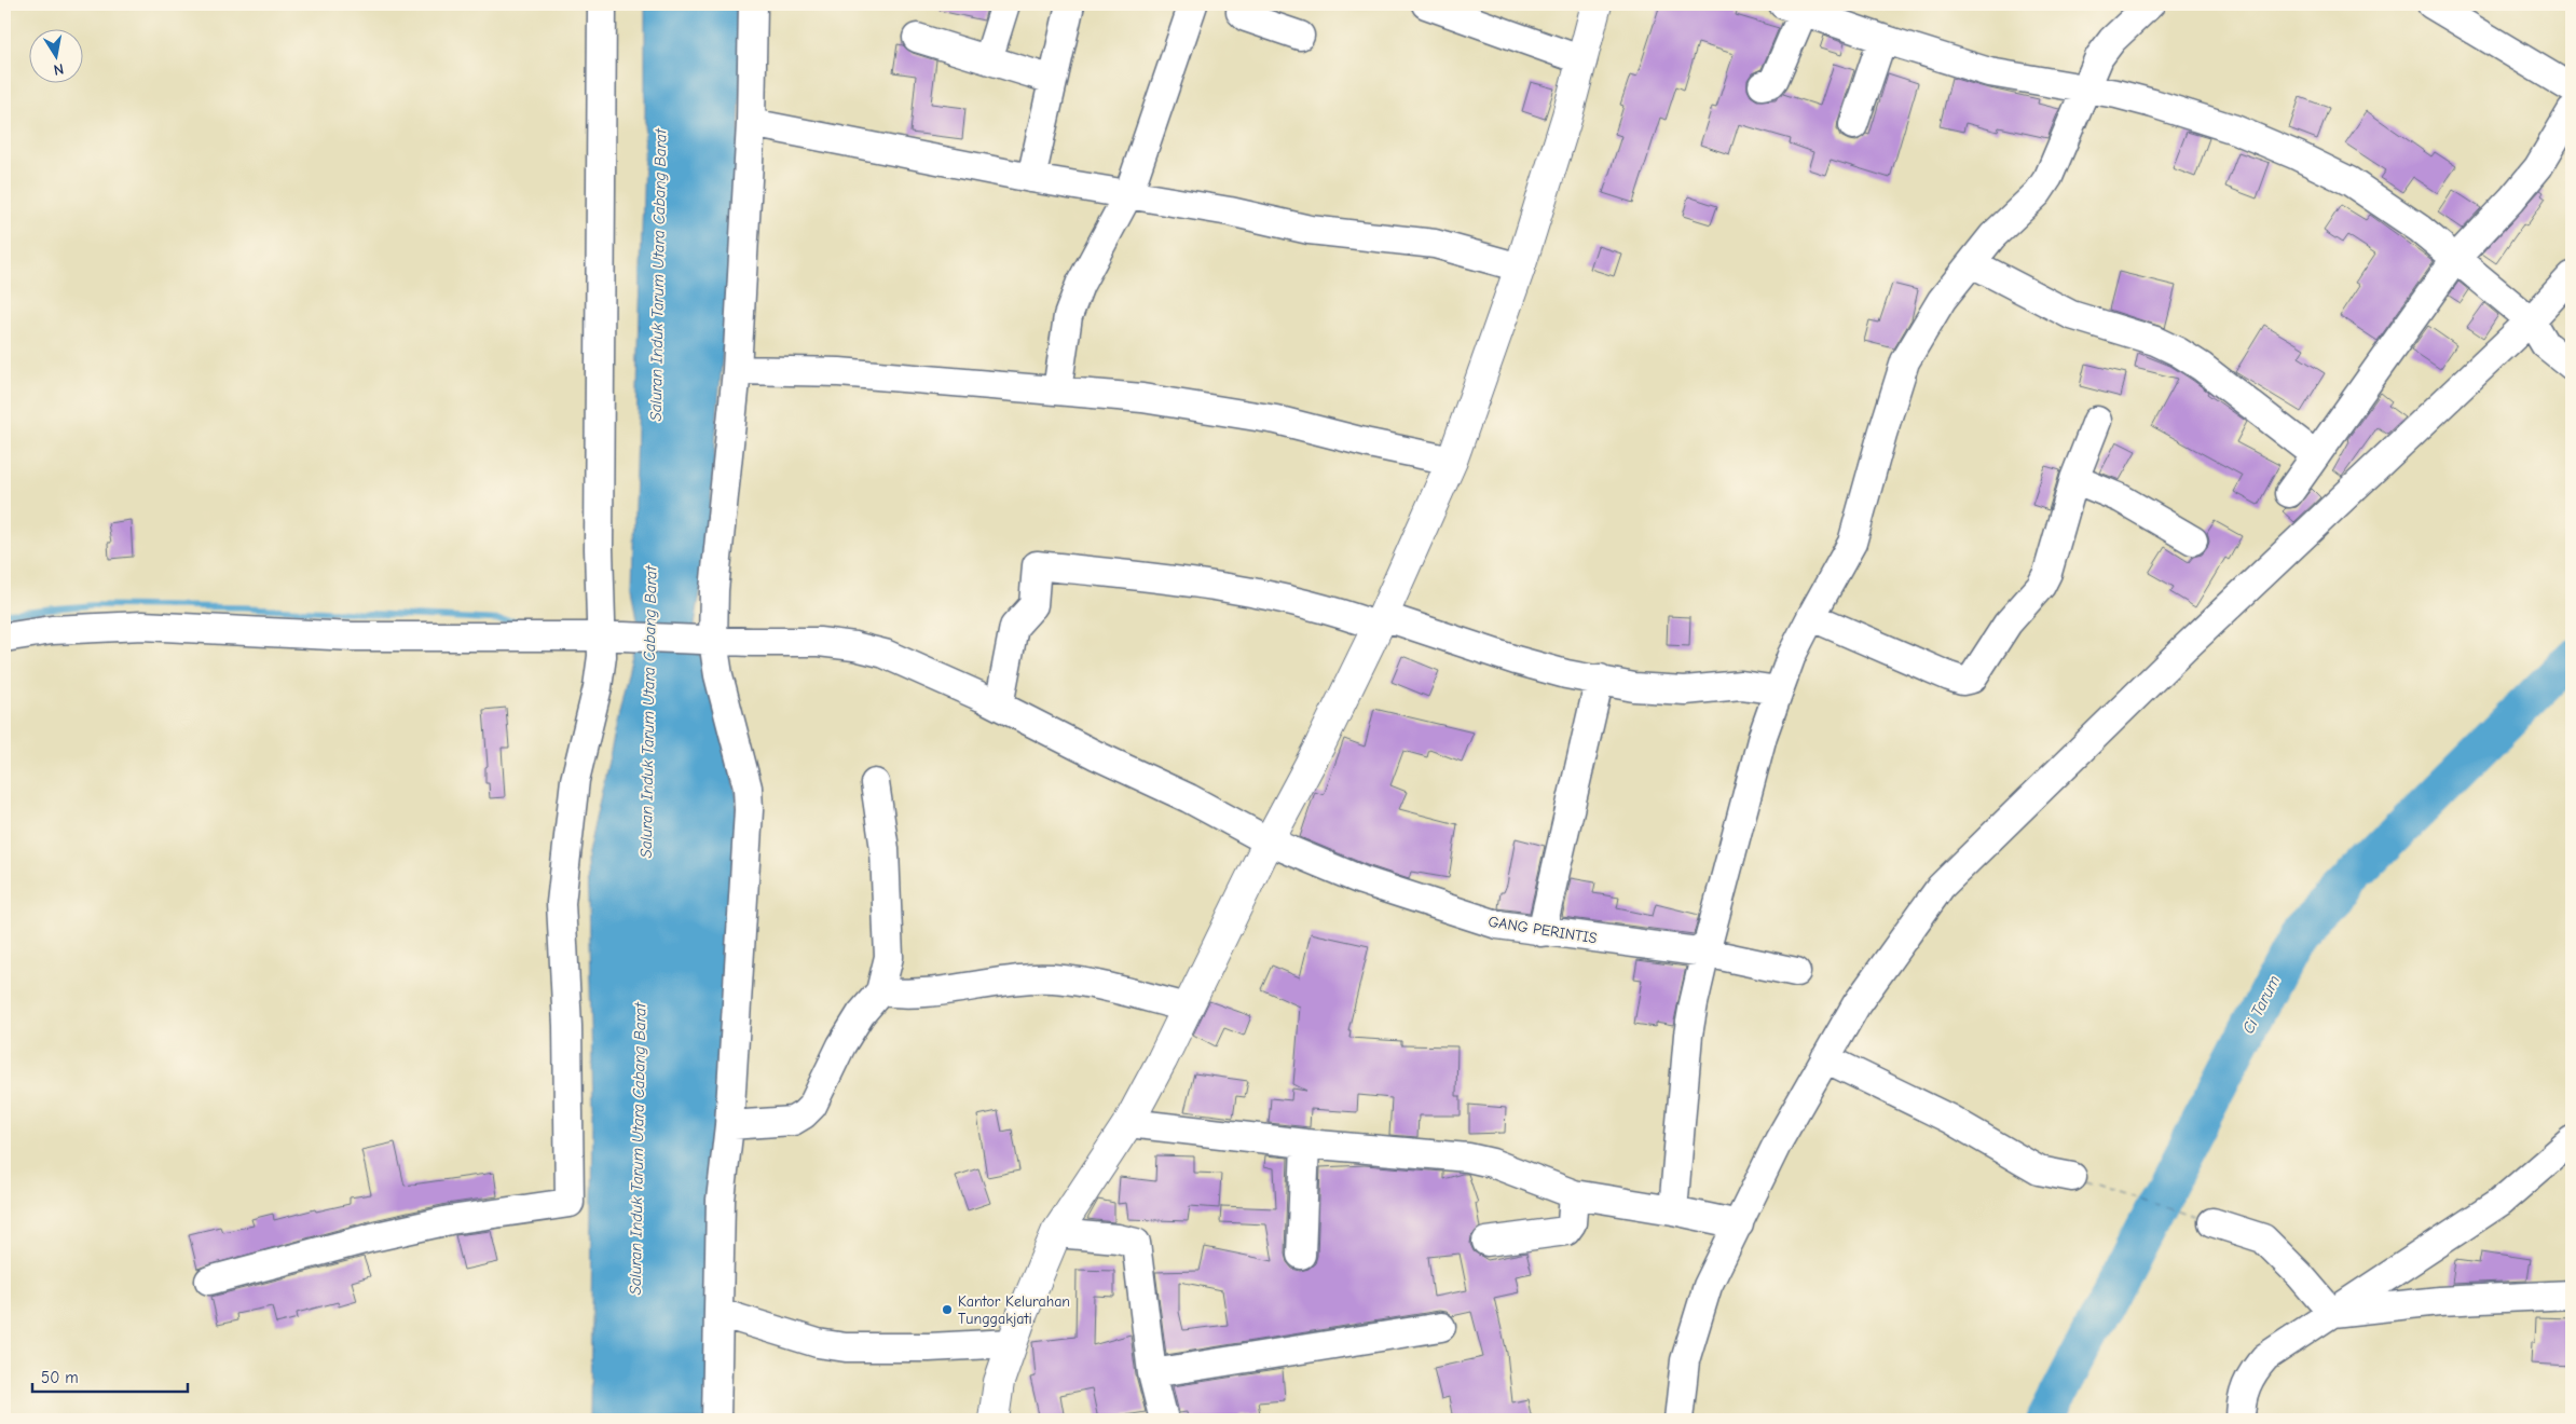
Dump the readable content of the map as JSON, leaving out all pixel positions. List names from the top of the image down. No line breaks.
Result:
{"streets":{"street":["GANG PERINTIS"]},"water":["Saluran Induk Tarum Utara Cabang Barat","Ci Tarum"],"places":["Kantor Kelurahan Tunggakjati"],"scale_bar":"50 m","north":"bottom"}
